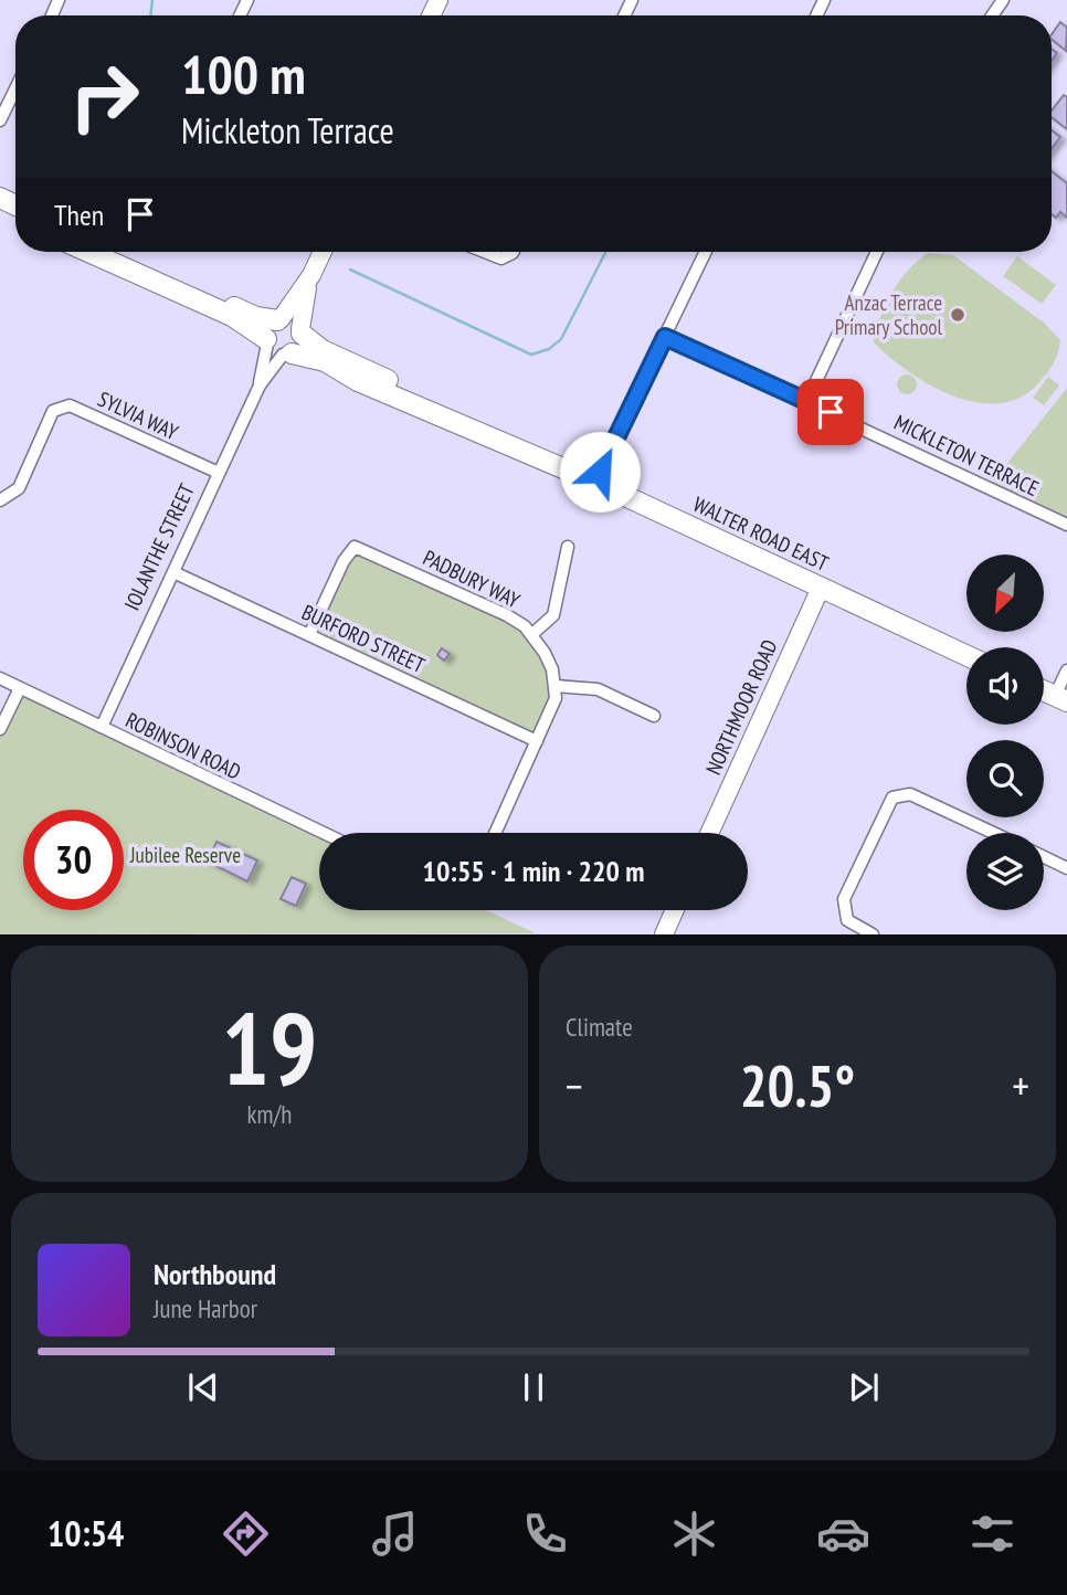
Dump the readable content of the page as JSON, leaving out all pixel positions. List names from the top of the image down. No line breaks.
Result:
{"streets":{"main road":["WALTER ROAD EAST"],"street":["SYLVIA WAY","MICKLETON TERRACE","IOLANTHE STREET","PADBURY WAY","BURFORD STREET","NORTHMOOR ROAD","ROBINSON ROAD"]},"crossings":[["SYLVIA WAY","IOLANTHE STREET"],["WALTER ROAD EAST","IOLANTHE STREET"],["WALTER ROAD EAST","NORTHMOOR ROAD"],["IOLANTHE STREET","BURFORD STREET"],["IOLANTHE STREET","ROBINSON ROAD"],["PADBURY WAY","BURFORD STREET"]],"parks":["Jubilee Reserve"],"places":["Anzac Terrace Primary School"],"north":"bottom left","page":{"turn":["100 m","Mickleton Terrace"],"then":"Then","limit":"30","trip":"10:55 · 1 min · 220 m","tile":[["19","km/h"],"Climate"],"heat":["−","20.5°","+"],"song":["Northbound","June Harbor"],"tabs":"10:54"}}
